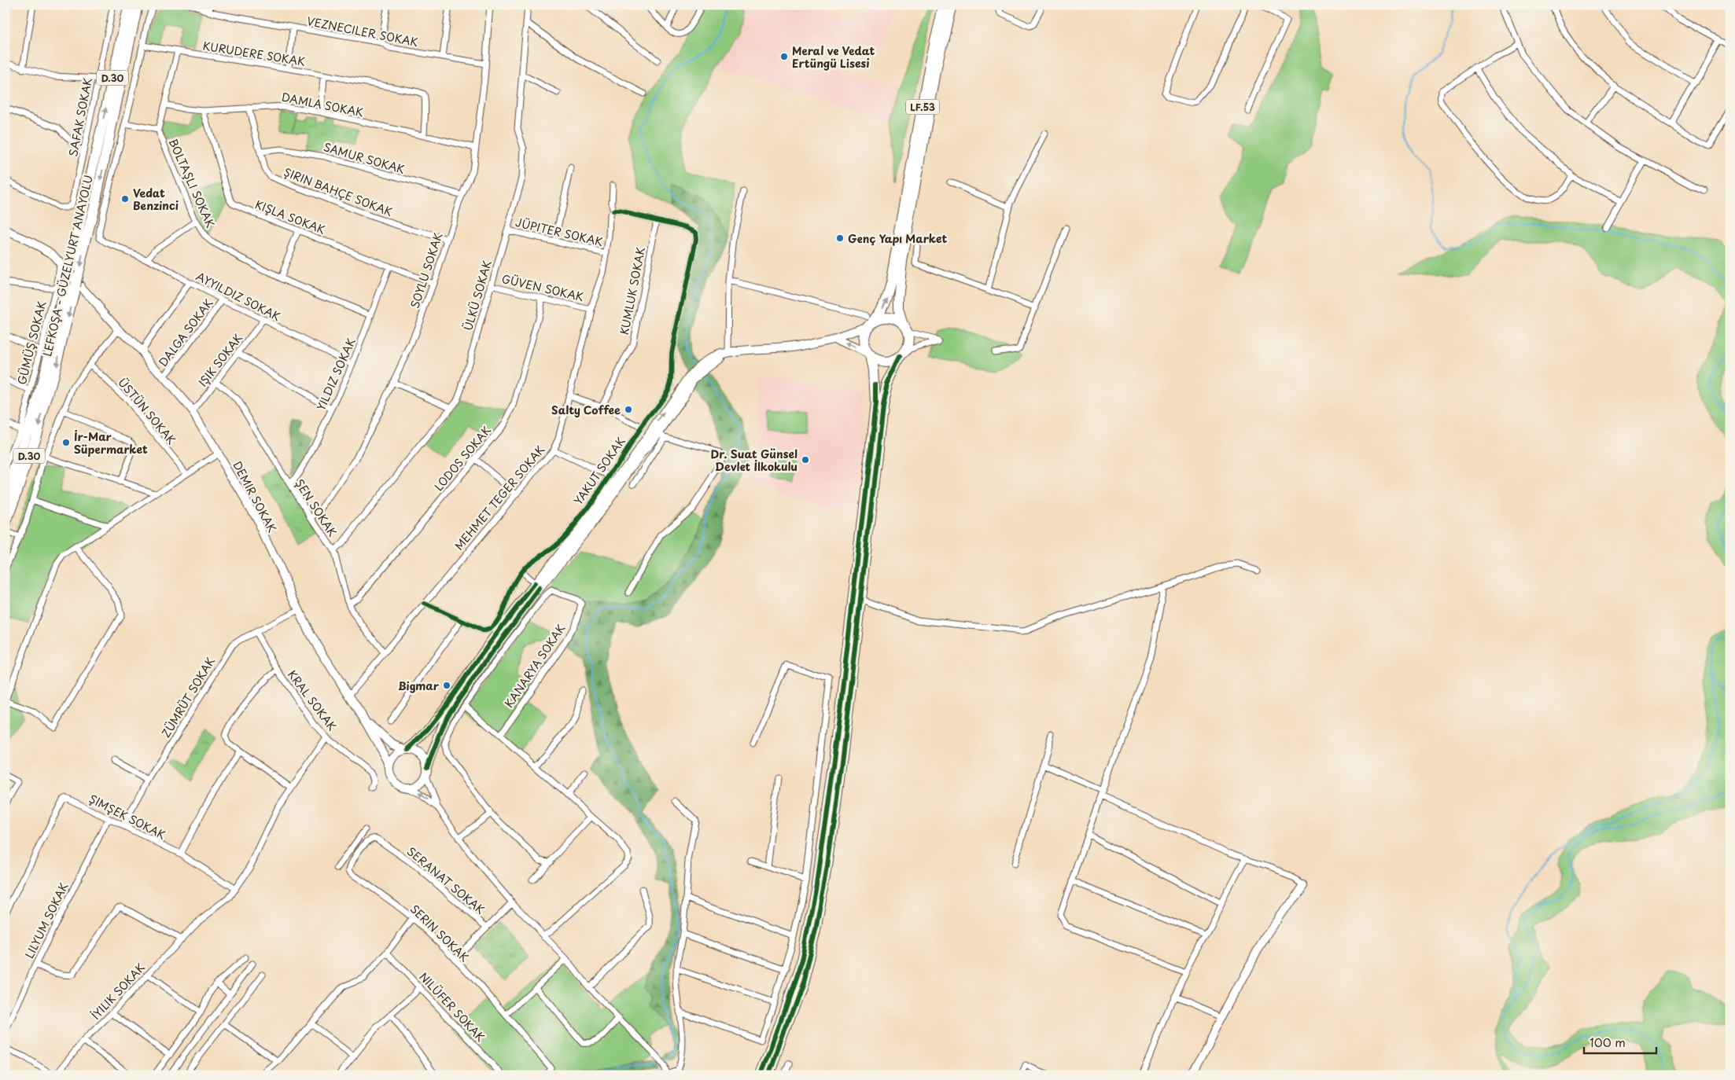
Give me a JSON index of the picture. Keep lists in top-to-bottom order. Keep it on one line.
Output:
{"streets":{"highway":["D.30","LF.53","LEFKOŞA - GÜZELYURT ANAYOLU"],"street":["VEZNECILER SOKAK","KURUDERE SOKAK","DAMLA SOKAK","SAFAK SOKAK","SAMUR SOKAK","ŞIRIN BAHÇE SOKAK","JÜPITER SOKAK","SOYLU SOKAK","GÜVEN SOKAK","KUMLUK SOKAK","ÜLKÜ SOKAK","DALGA SOKAK","GÜMÜŞ SOKAK","ÜSTÜN SOKAK","LODOS SOKAK","YAKUT SOKAK","DEMIR SOKAK","MEHMET TEGER SOKAK","ŞEN SOKAK","KANARYA SOKAK","ZÜMRÜT SOKAK","KRAL SOKAK","ŞIMŞEK SOKAK","SERANAT SOKAK","LILYUM SOKAK","SERIN SOKAK","İYILIK SOKAK","NILÜFER SOKAK"]},"crossings":[["VEZNECILER SOKAK","SOYLU SOKAK"],["KURUDERE SOKAK","DAMLA SOKAK"],["DAMLA SOKAK","ŞIRIN BAHÇE SOKAK"],["DAMLA SOKAK","SOYLU SOKAK"],["SAMUR SOKAK","ŞIRIN BAHÇE SOKAK"],["SAMUR SOKAK","SOYLU SOKAK"],["ŞIRIN BAHÇE SOKAK","SOYLU SOKAK"],["JÜPITER SOKAK","ÜLKÜ SOKAK"],["JÜPITER SOKAK","MEHMET TEGER SOKAK"],["LEFKOŞA - GÜZELYURT ANAYOLU","GÜMÜŞ SOKAK"],["LEFKOŞA - GÜZELYURT ANAYOLU","DEMIR SOKAK"],["SOYLU SOKAK","ŞEN SOKAK"],["GÜVEN SOKAK","ÜLKÜ SOKAK"],["GÜVEN SOKAK","LODOS SOKAK"],["GÜVEN SOKAK","MEHMET TEGER SOKAK"],["KUMLUK SOKAK","YAKUT SOKAK"],["ÜLKÜ SOKAK","ŞEN SOKAK"],["DALGA SOKAK","DEMIR SOKAK"],["GÜMÜŞ SOKAK","DEMIR SOKAK"],["LODOS SOKAK","ŞEN SOKAK"],["YAKUT SOKAK","MEHMET TEGER SOKAK"],["DEMIR SOKAK","MEHMET TEGER SOKAK"],["DEMIR SOKAK","ZÜMRÜT SOKAK"],["MEHMET TEGER SOKAK","ŞEN SOKAK"],["ZÜMRÜT SOKAK","KRAL SOKAK"],["ZÜMRÜT SOKAK","ŞIMŞEK SOKAK"],["KRAL SOKAK","İYILIK SOKAK"],["ŞIMŞEK SOKAK","LILYUM SOKAK"],["ŞIMŞEK SOKAK","İYILIK SOKAK"],["SERANAT SOKAK","SERIN SOKAK"]],"places":["Meral ve Vedat Ertüngü Lisesi","Vedat Benzinci","Genç Yapı Market","Salty Coffee","İr-Mar Süpermarket","Dr. Suat Günsel Devlet İlkokulu","Bigmar"],"scale_bar":"100 m"}
